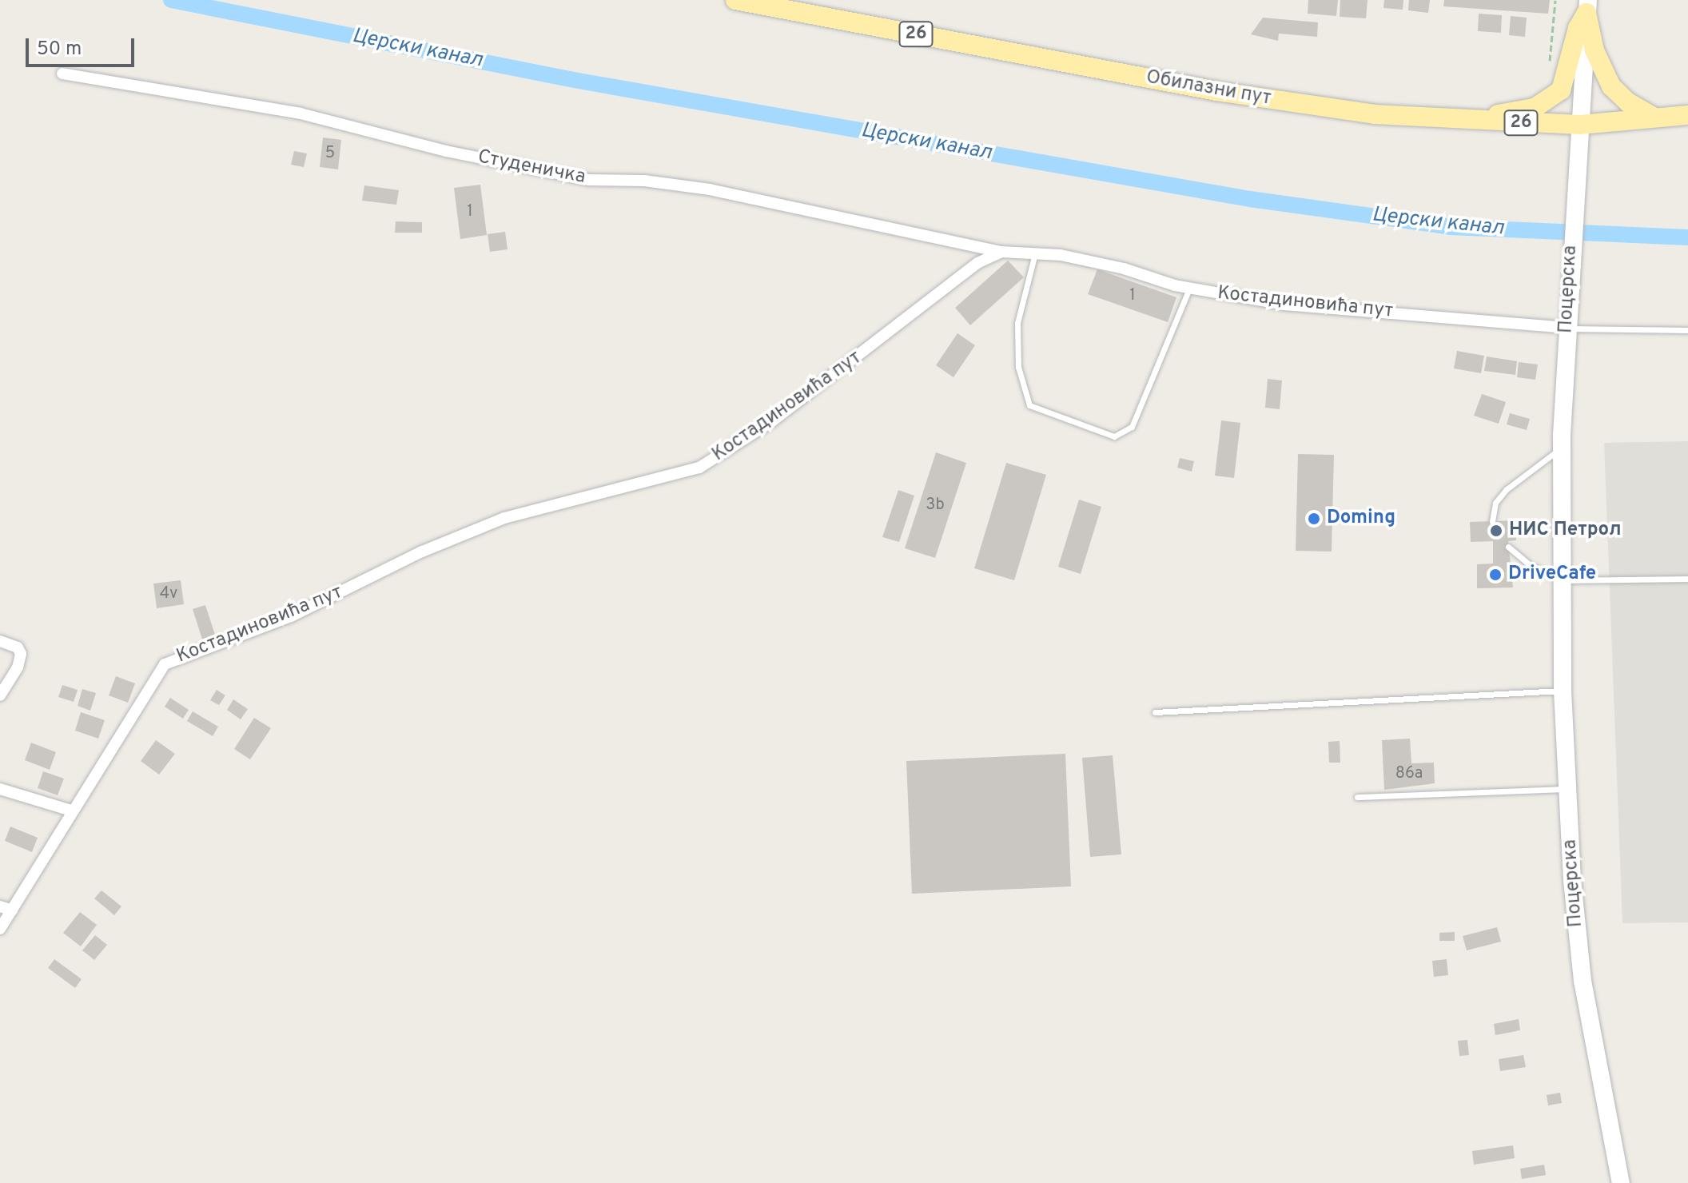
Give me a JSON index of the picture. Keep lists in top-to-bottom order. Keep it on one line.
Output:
{"streets":{"main road":["26","Обилазни пут","Поцерска"],"street":["Студеничка","Костадиновића пут"]},"crossings":[["Обилазни пут","Поцерска"],["Студеничка","Костадиновића пут"],["Поцерска","Костадиновића пут"]],"water":["Церски канал"],"places":["Doming","НИС Петрол","DriveCafe"],"house_numbers":["5","1","1","3b","4v","86a"],"scale_bar":"50 m"}
